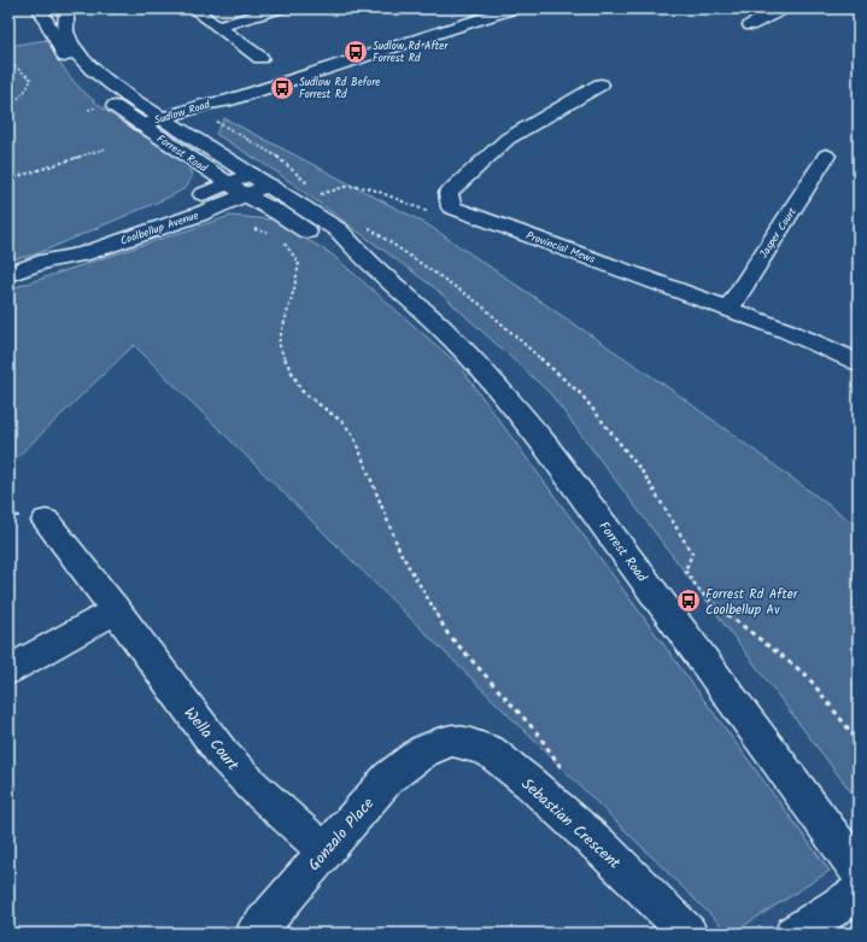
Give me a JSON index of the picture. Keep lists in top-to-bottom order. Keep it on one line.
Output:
{"streets":{"street":["Sudlow Road","Forrest Road","Coolbellup Avenue","Jasper Court","Provincial Mews","Wella Court","Sebastian Crescent","Gonzalo Place"]},"crossings":[["Sudlow Road","Forrest Road"],["Forrest Road","Coolbellup Avenue"],["Jasper Court","Provincial Mews"],["Wella Court","Gonzalo Place"],["Sebastian Crescent","Gonzalo Place"]],"places":{"bus stop":["Sudlow Rd After Forrest Rd","Sudlow Rd Before Forrest Rd","Forrest Rd After Coolbellup Av"]}}
